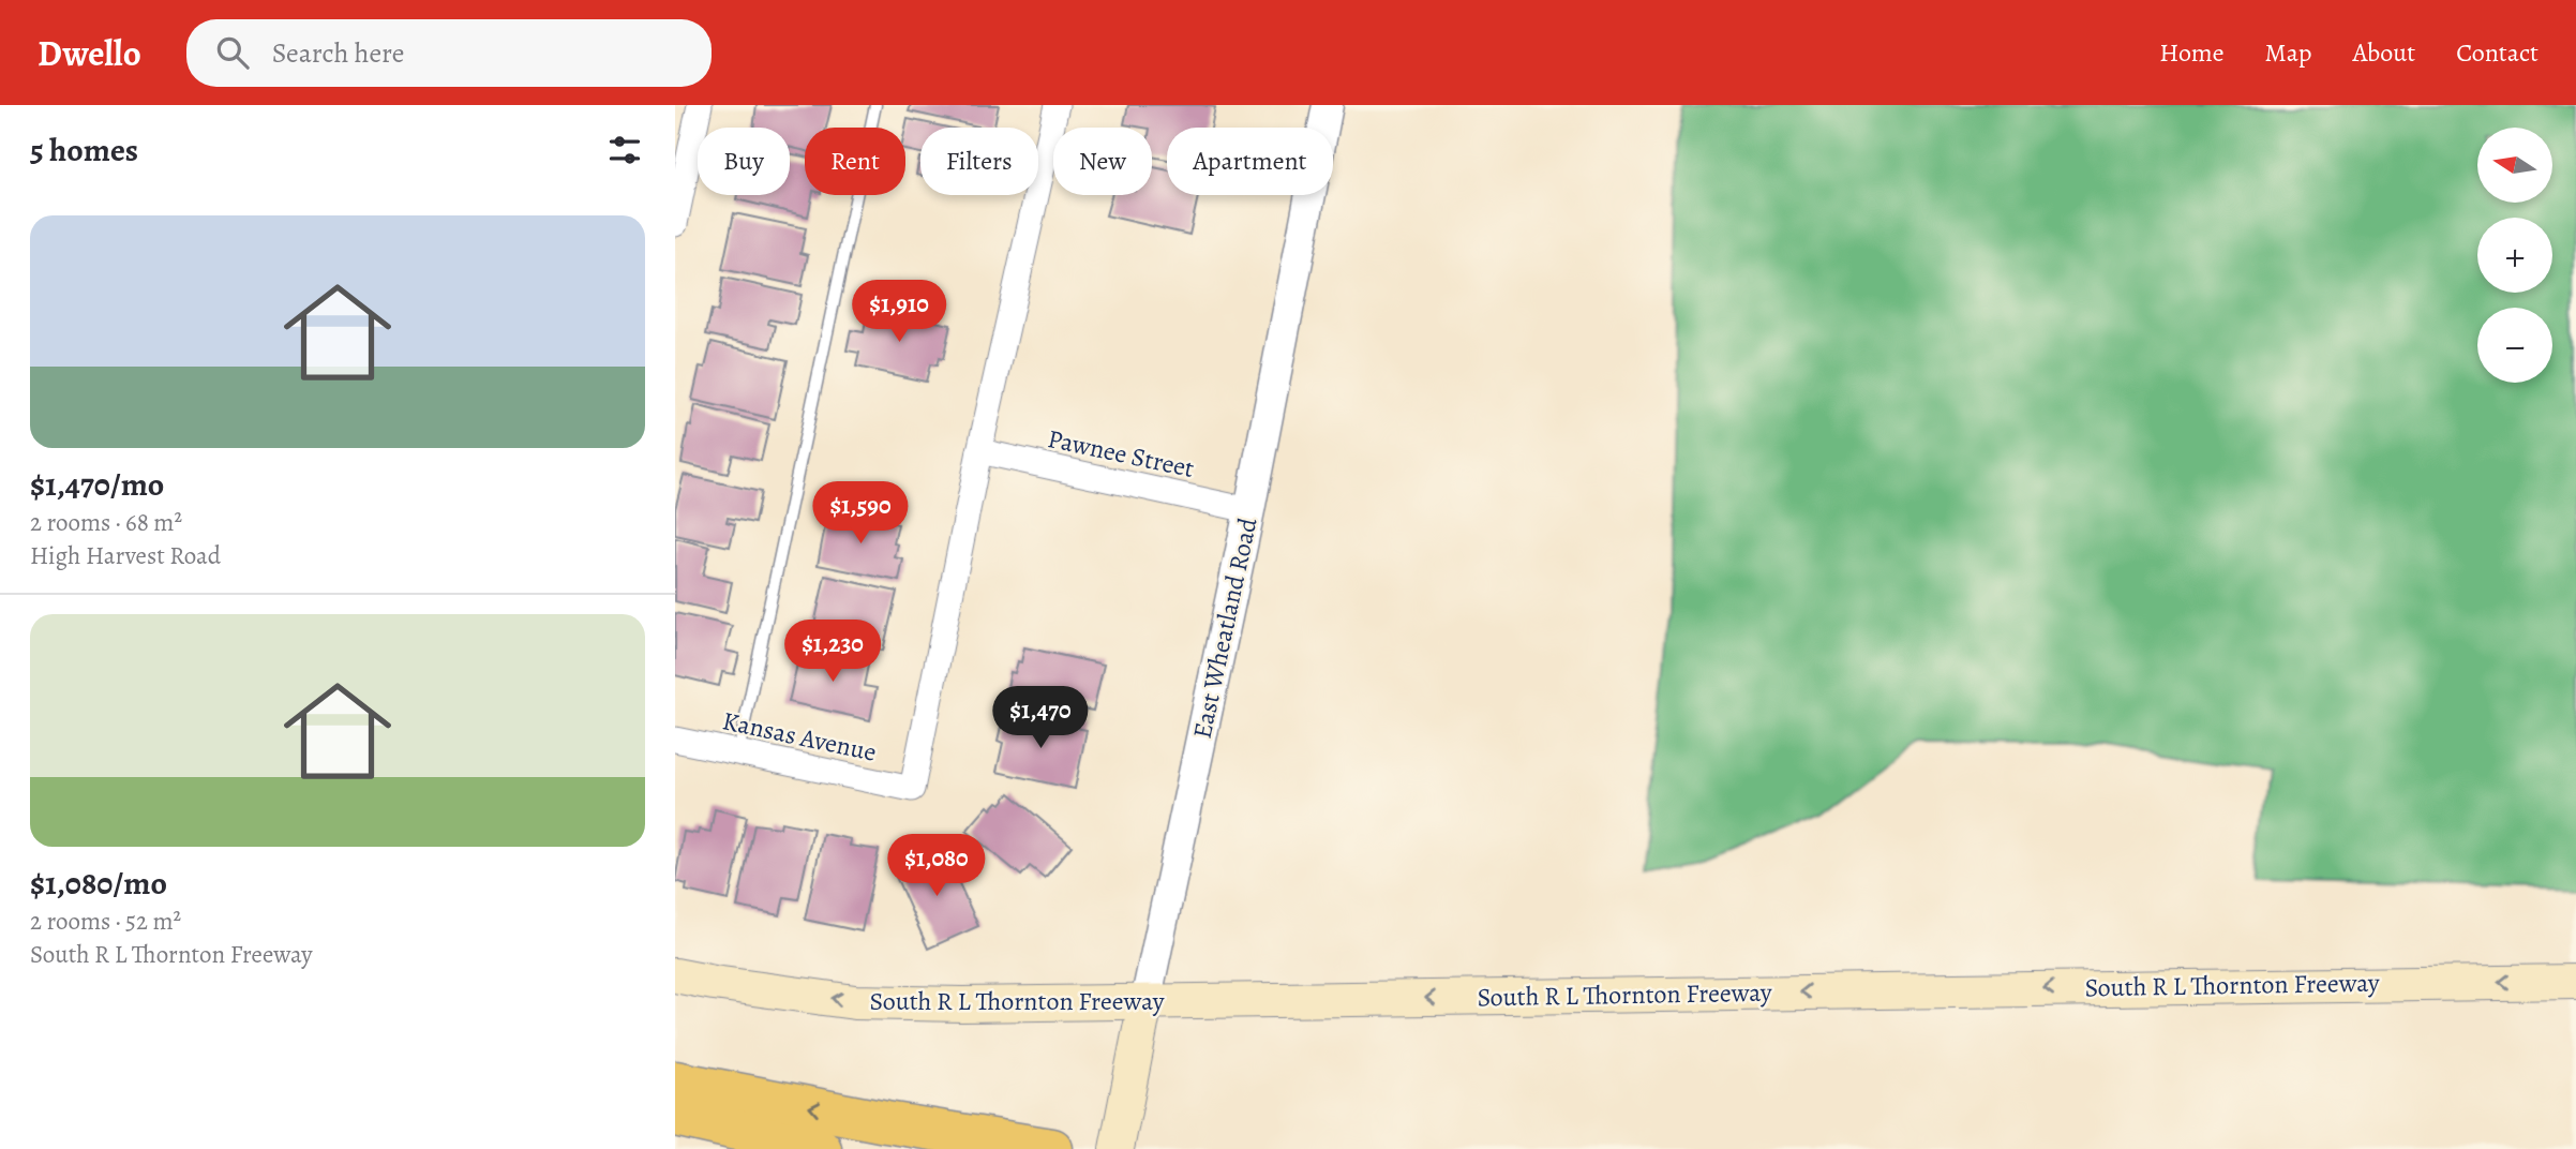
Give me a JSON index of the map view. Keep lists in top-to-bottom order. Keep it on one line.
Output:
{"streets":{"main road":["East Wheatland Road","South R L Thornton Freeway"],"street":["Pawnee Street","Kansas Avenue"]},"crossings":[["Pawnee Street","East Wheatland Road"],["Pawnee Street","Kansas Avenue"],["East Wheatland Road","South R L Thornton Freeway"]],"one_way":["South R L Thornton Freeway"],"north":"left","page":{"header":"Dwello","search":"Search here","nav":["Home","Map","About","Contact"],"heading":"5 homes","map_buttons":["+","−"],"chip":["Buy","Rent","Filters","New","Apartment"],"list":[{"name":"$1,470/mo","note":"2 rooms · 68 m² · High Harvest Road"},{"name":"$1,080/mo","note":"2 rooms · 52 m² · South R L Thornton Freeway"}],"price":["$1,910","$1,590","$1,230","$1,470","$1,080"]}}
